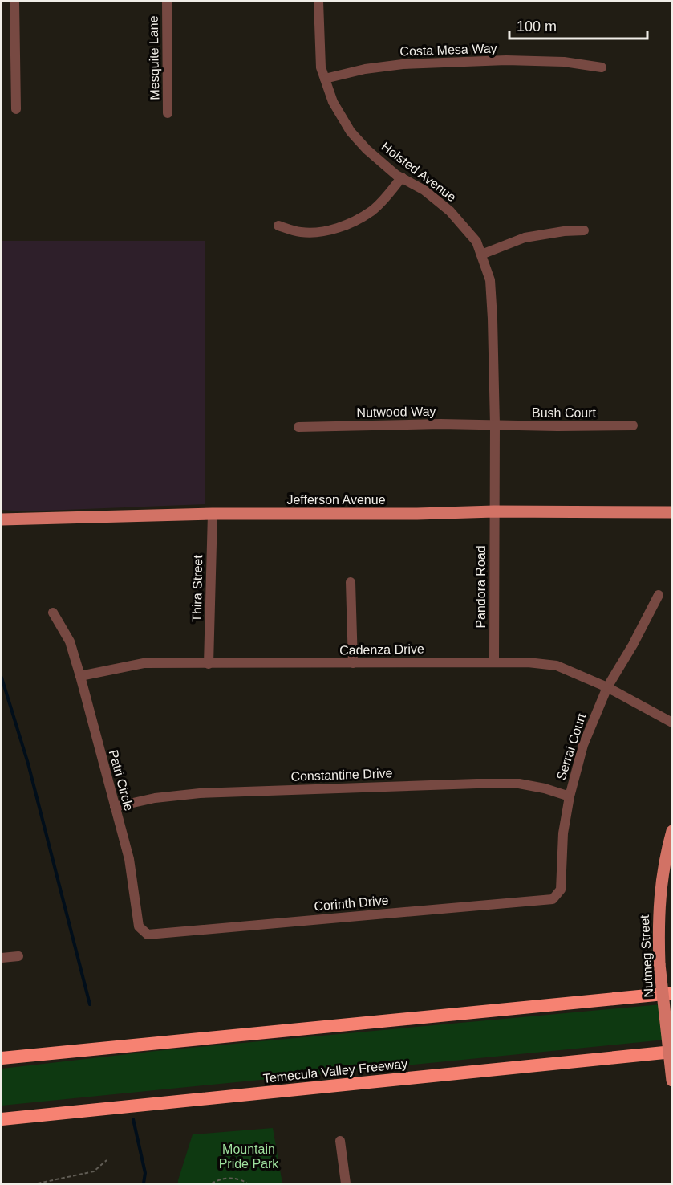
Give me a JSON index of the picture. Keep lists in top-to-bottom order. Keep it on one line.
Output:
{"streets":{"highway":["Temecula Valley Freeway"],"main road":["Jefferson Avenue","Nutmeg Street"],"street":["Costa Mesa Way","Mesquite Lane","Holsted Avenue","Nutwood Way","Bush Court","Pandora Road","Thira Street","Cadenza Drive","Serrai Court","Constantine Drive","Patri Circle","Corinth Drive"]},"crossings":[["Costa Mesa Way","Holsted Avenue"],["Holsted Avenue","Nutwood Way"],["Holsted Avenue","Bush Court"],["Holsted Avenue","Jefferson Avenue"],["Holsted Avenue","Pandora Road"],["Nutwood Way","Bush Court"],["Jefferson Avenue","Pandora Road"],["Jefferson Avenue","Thira Street"],["Pandora Road","Cadenza Drive"],["Thira Street","Cadenza Drive"],["Cadenza Drive","Serrai Court"],["Cadenza Drive","Patri Circle"],["Serrai Court","Constantine Drive"],["Serrai Court","Corinth Drive"],["Constantine Drive","Patri Circle"],["Patri Circle","Corinth Drive"]],"parks":["Mountain Pride Park"],"scale_bar":"100 m"}
